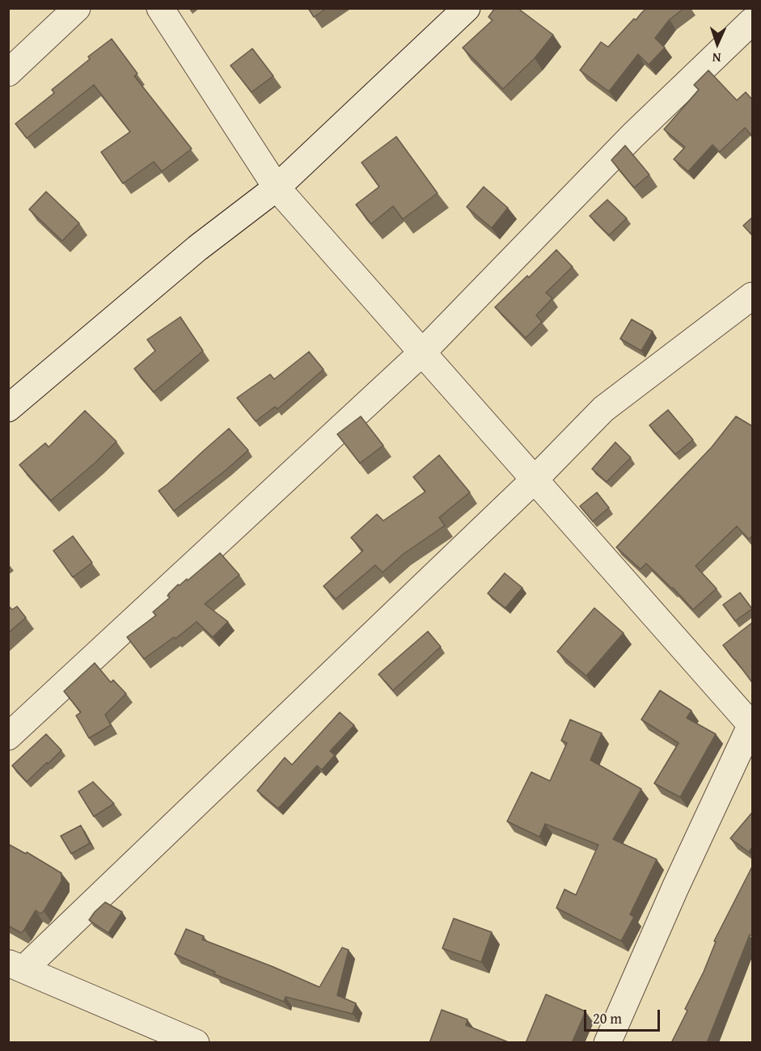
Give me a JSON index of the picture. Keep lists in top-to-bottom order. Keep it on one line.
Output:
{"scale_bar":"20 m","north":"bottom"}
